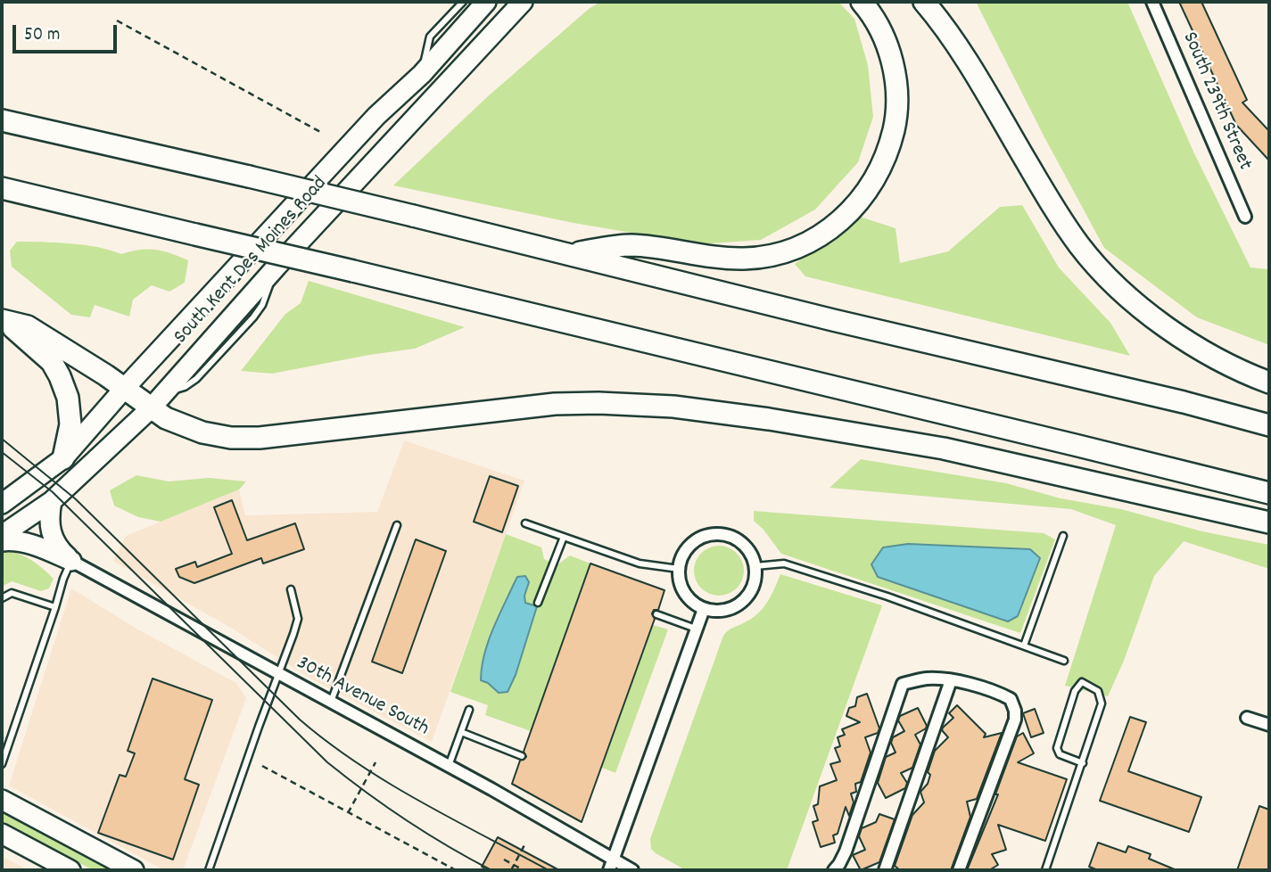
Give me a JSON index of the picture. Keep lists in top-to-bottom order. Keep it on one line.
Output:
{"streets":{"main road":["South Kent Des Moines Road"],"street":["South 239th Street","30th Avenue South"]},"scale_bar":"50 m"}
